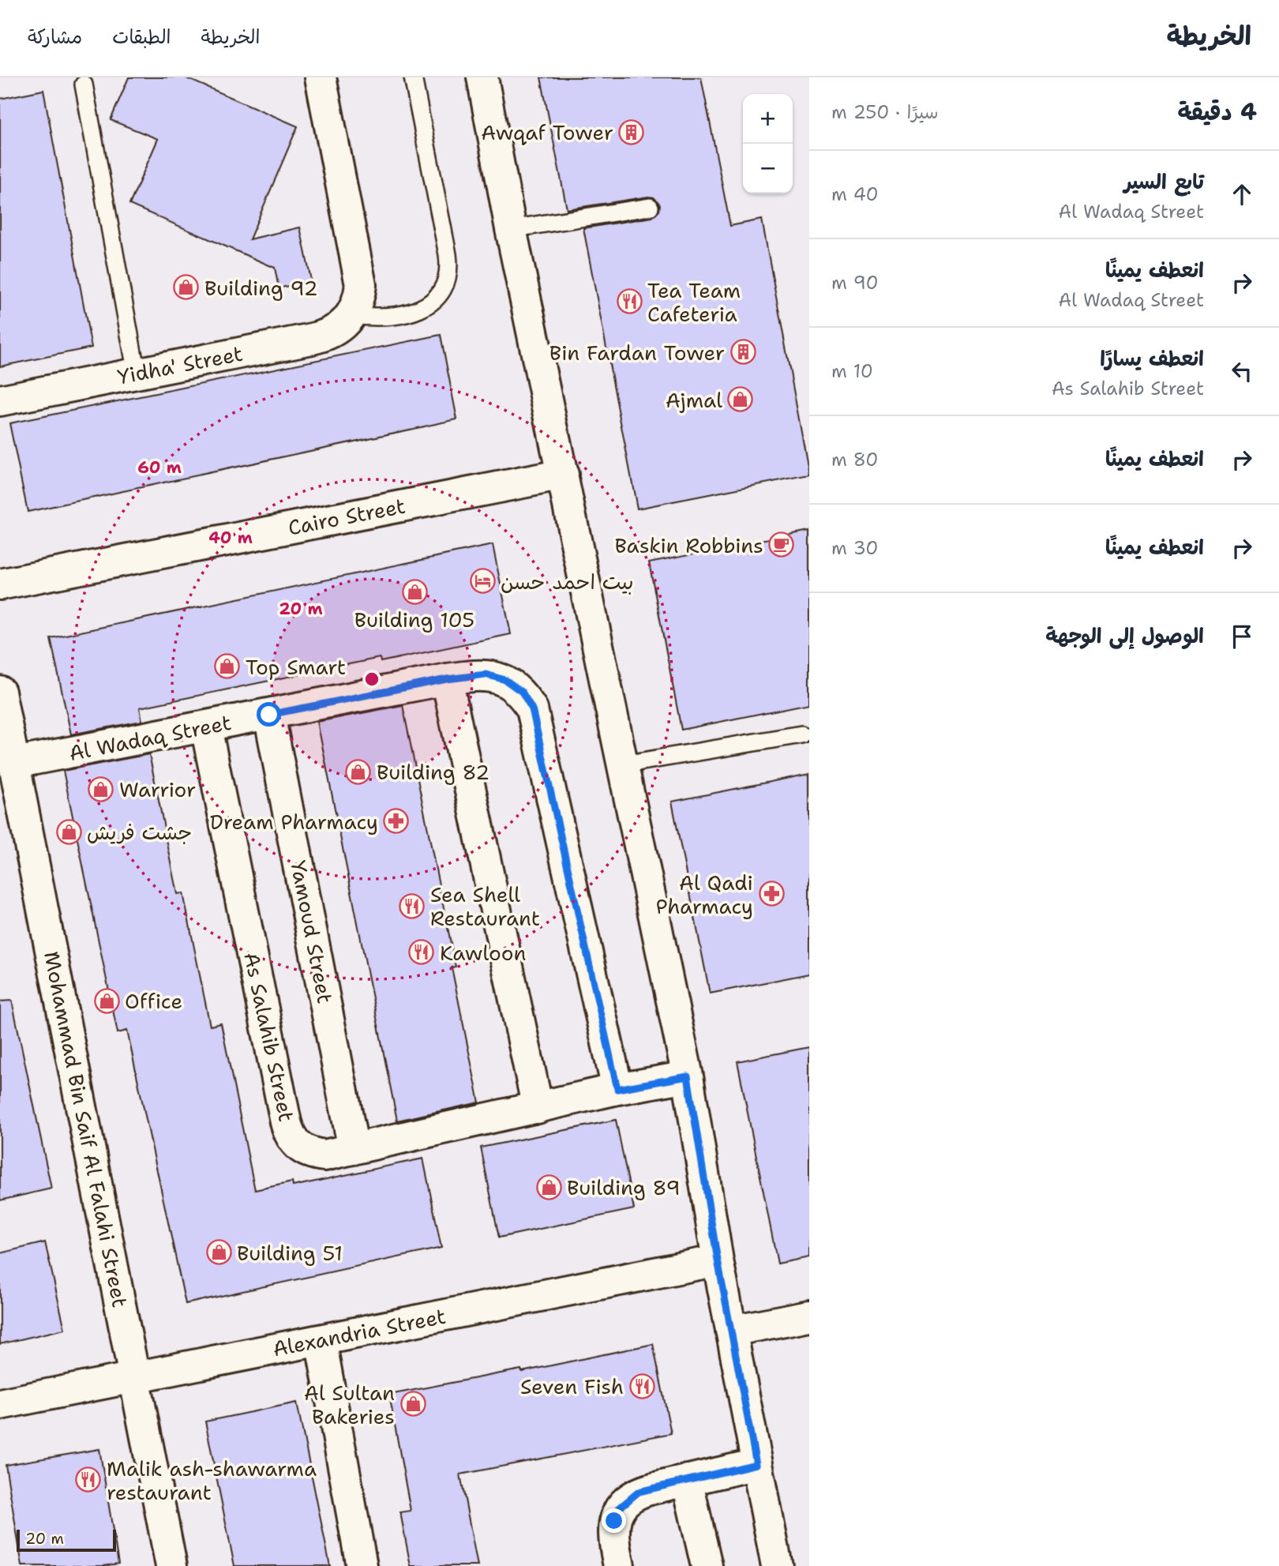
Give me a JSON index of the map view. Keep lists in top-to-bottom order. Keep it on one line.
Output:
{"streets":{"street":["Yidha' Street","Cairo Street","Al Wadaq Street","Yamoud Street","As Salahib Street","Mohammad Bin Saif Al Falahi Street","Alexandria Street"]},"crossings":[["Al Wadaq Street","Yamoud Street"],["Al Wadaq Street","As Salahib Street"],["Al Wadaq Street","Mohammad Bin Saif Al Falahi Street"],["Yamoud Street","As Salahib Street"],["Mohammad Bin Saif Al Falahi Street","Alexandria Street"]],"places":{"building":["Awqaf Tower","Bin Fardan Tower"],"shop":["Building 92","Ajmal","Building 105","Top Smart","Building 82","Warrior","جشت فريش","Office","Building 89","Building 51","Al Sultan Bakeries"],"restaurant":["Tea Team Cafeteria","Sea Shell Restaurant","Kawloon","Seven Fish","Malik ash-shawarma restaurant"],"cafe":["Baskin Robbins"],"hotel":["بيت احمد حسن"],"pharmacy":["Dream Pharmacy","Al Qadi Pharmacy"]},"scale_bar":"20 m","page":{"header":"الخريطة","nav":["الخريطة","الطبقات","مشاركة"],"heading":["4 دقيقة","سيرًا · 250 m"],"map_buttons":["+","−"],"list":[["تابع السير","Al Wadaq Street","40 m"],["انعطف يمينًا","Al Wadaq Street","90 m"],["انعطف يسارًا","As Salahib Street","10 m"],["انعطف يمينًا","80 m"],["انعطف يمينًا","30 m"],"الوصول إلى الوجهة"],"scale":"20 m"},"rings":["60 m","40 m","20 m"]}
